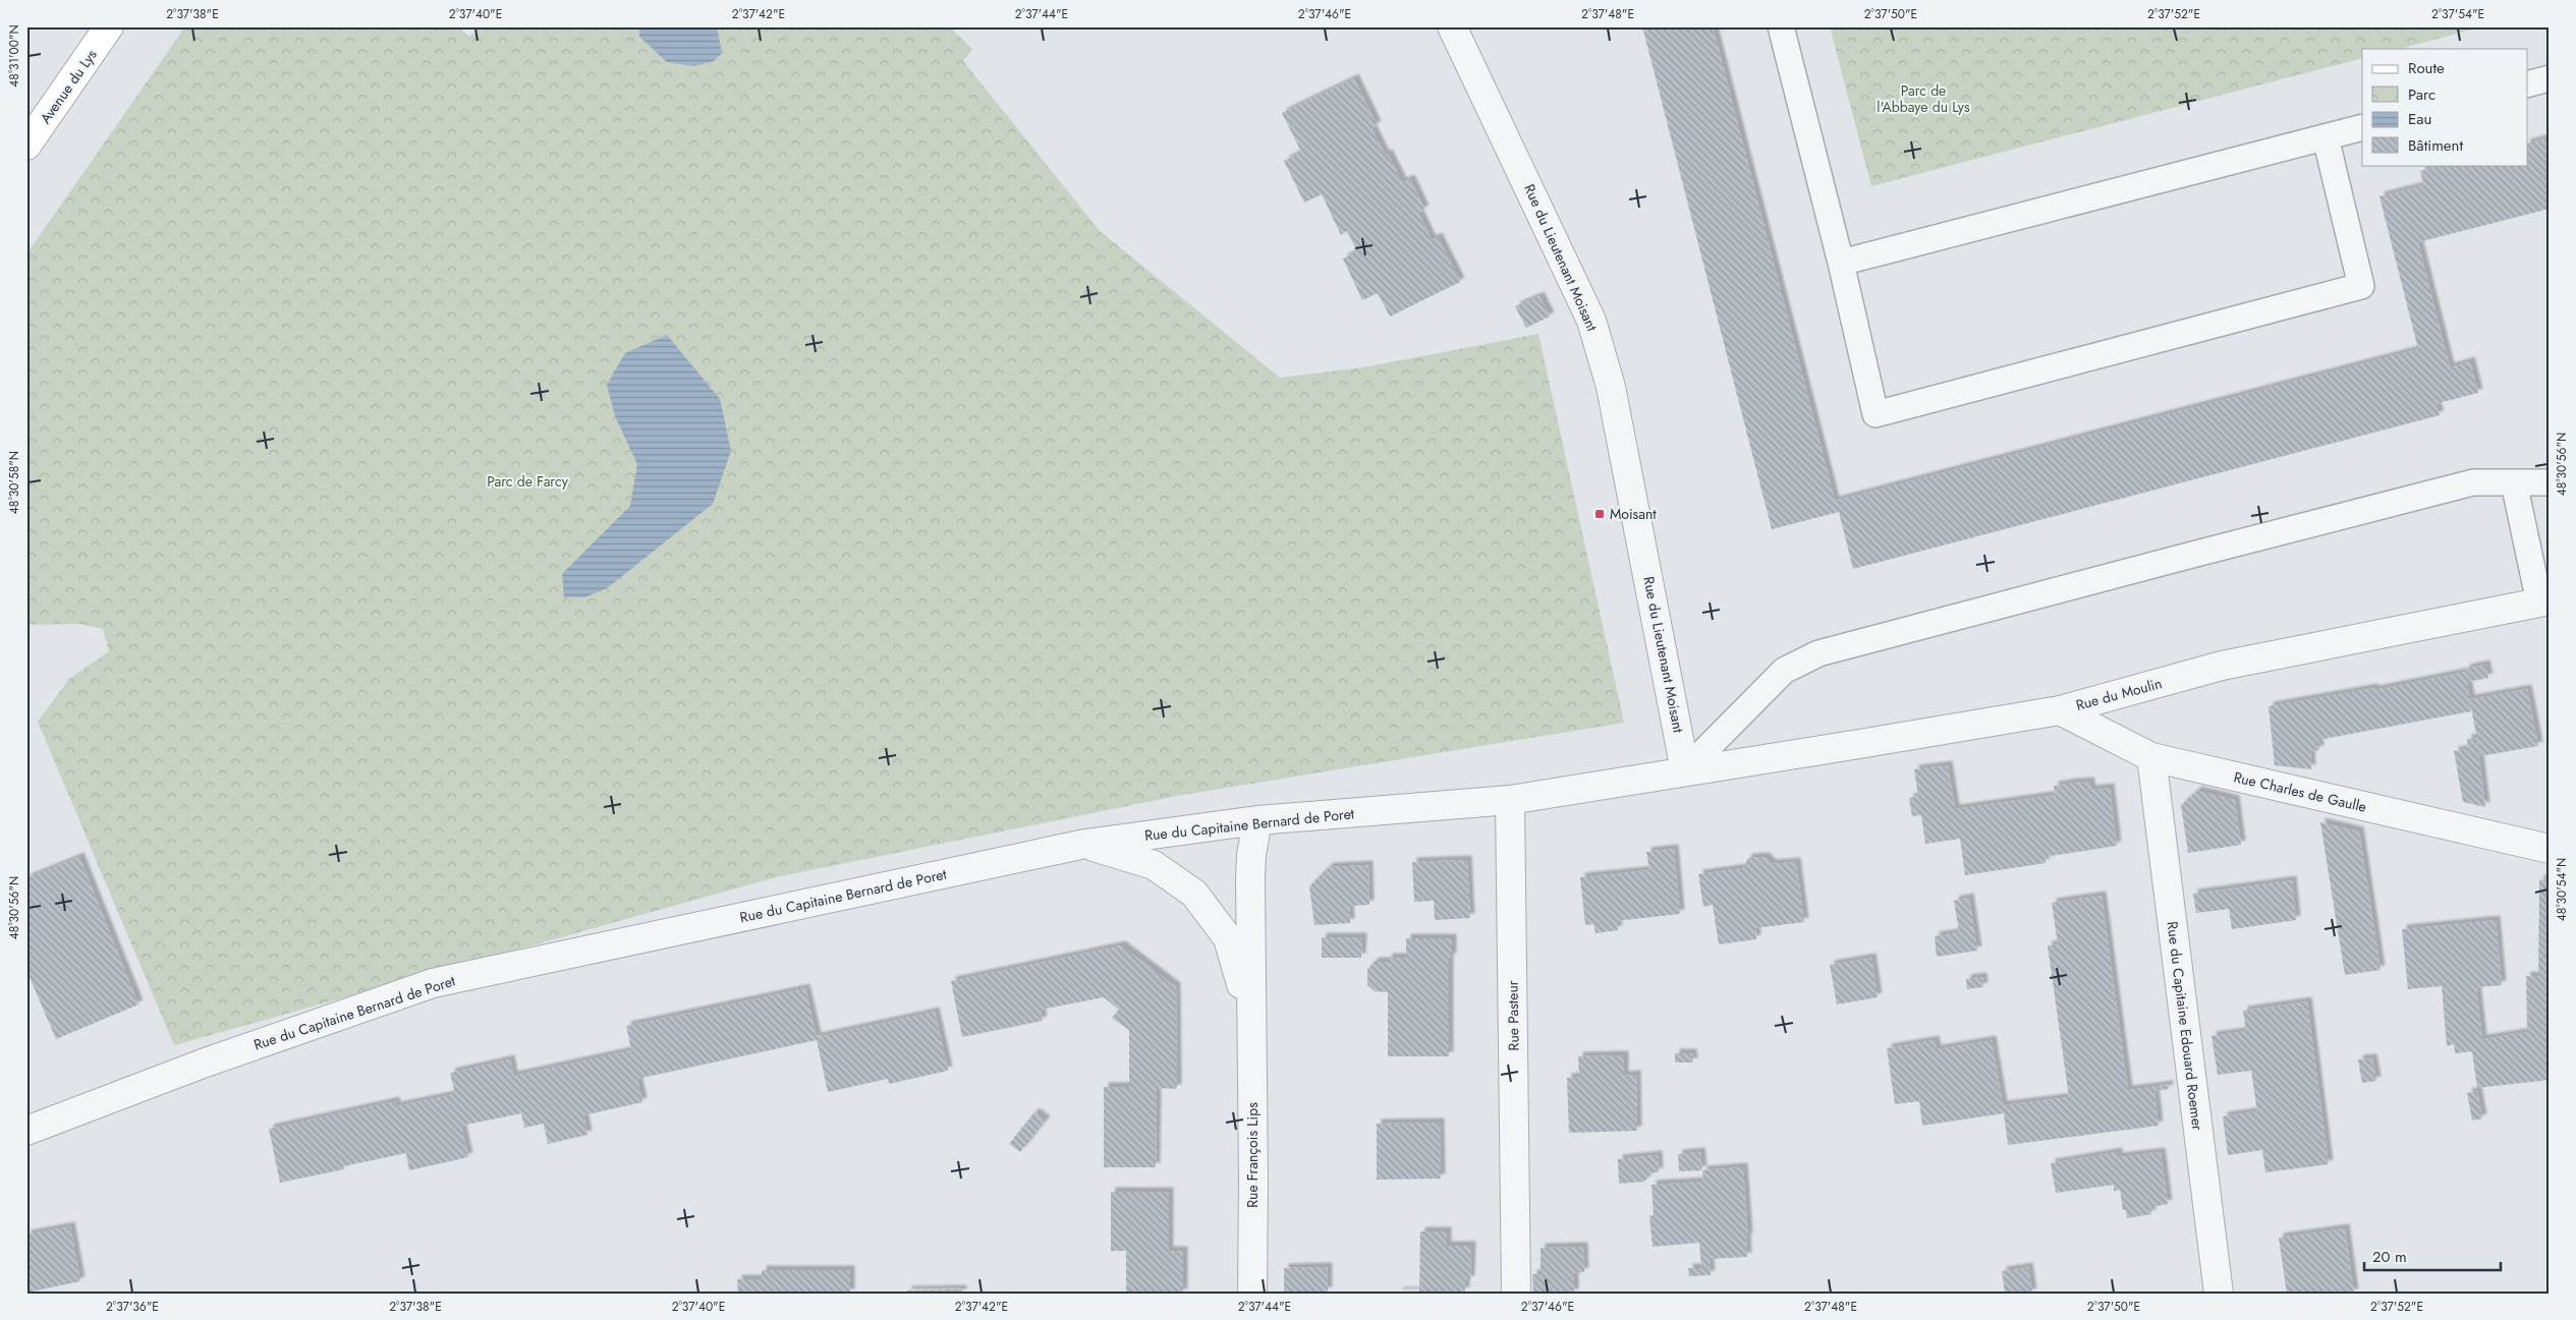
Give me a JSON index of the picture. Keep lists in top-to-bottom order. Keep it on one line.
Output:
{"streets":{"main road":["Avenue du Lys"],"street":["Rue du Lieutenant Moisant","Rue du Moulin","Rue Charles de Gaulle","Rue du Capitaine Bernard de Poret","Rue Pasteur","Rue du Capitaine Edouard Roemer","Rue François Lips"]},"crossings":[["Rue du Lieutenant Moisant","Rue du Moulin"],["Rue du Lieutenant Moisant","Rue du Capitaine Bernard de Poret"],["Rue du Moulin","Rue Charles de Gaulle"],["Rue du Moulin","Rue du Capitaine Bernard de Poret"],["Rue Charles de Gaulle","Rue du Capitaine Edouard Roemer"],["Rue du Capitaine Bernard de Poret","Rue Pasteur"],["Rue du Capitaine Bernard de Poret","Rue François Lips"]],"parks":["Parc de l'Abbaye du Lys","Parc de Farcy"],"places":{"transit":["Moisant"]},"legend":["Route","Parc","Eau","Bâtiment"],"scale_bar":"20 m","coordinates":["2°37'38\"E","2°37'40\"E","2°37'42\"E","2°37'44\"E","2°37'46\"E","2°37'48\"E","2°37'50\"E","2°37'52\"E","2°37'54\"E","48°31'00\"N","48°30'56\"N","48°30'58\"N","48°30'54\"N","2°37'36\"E"]}
